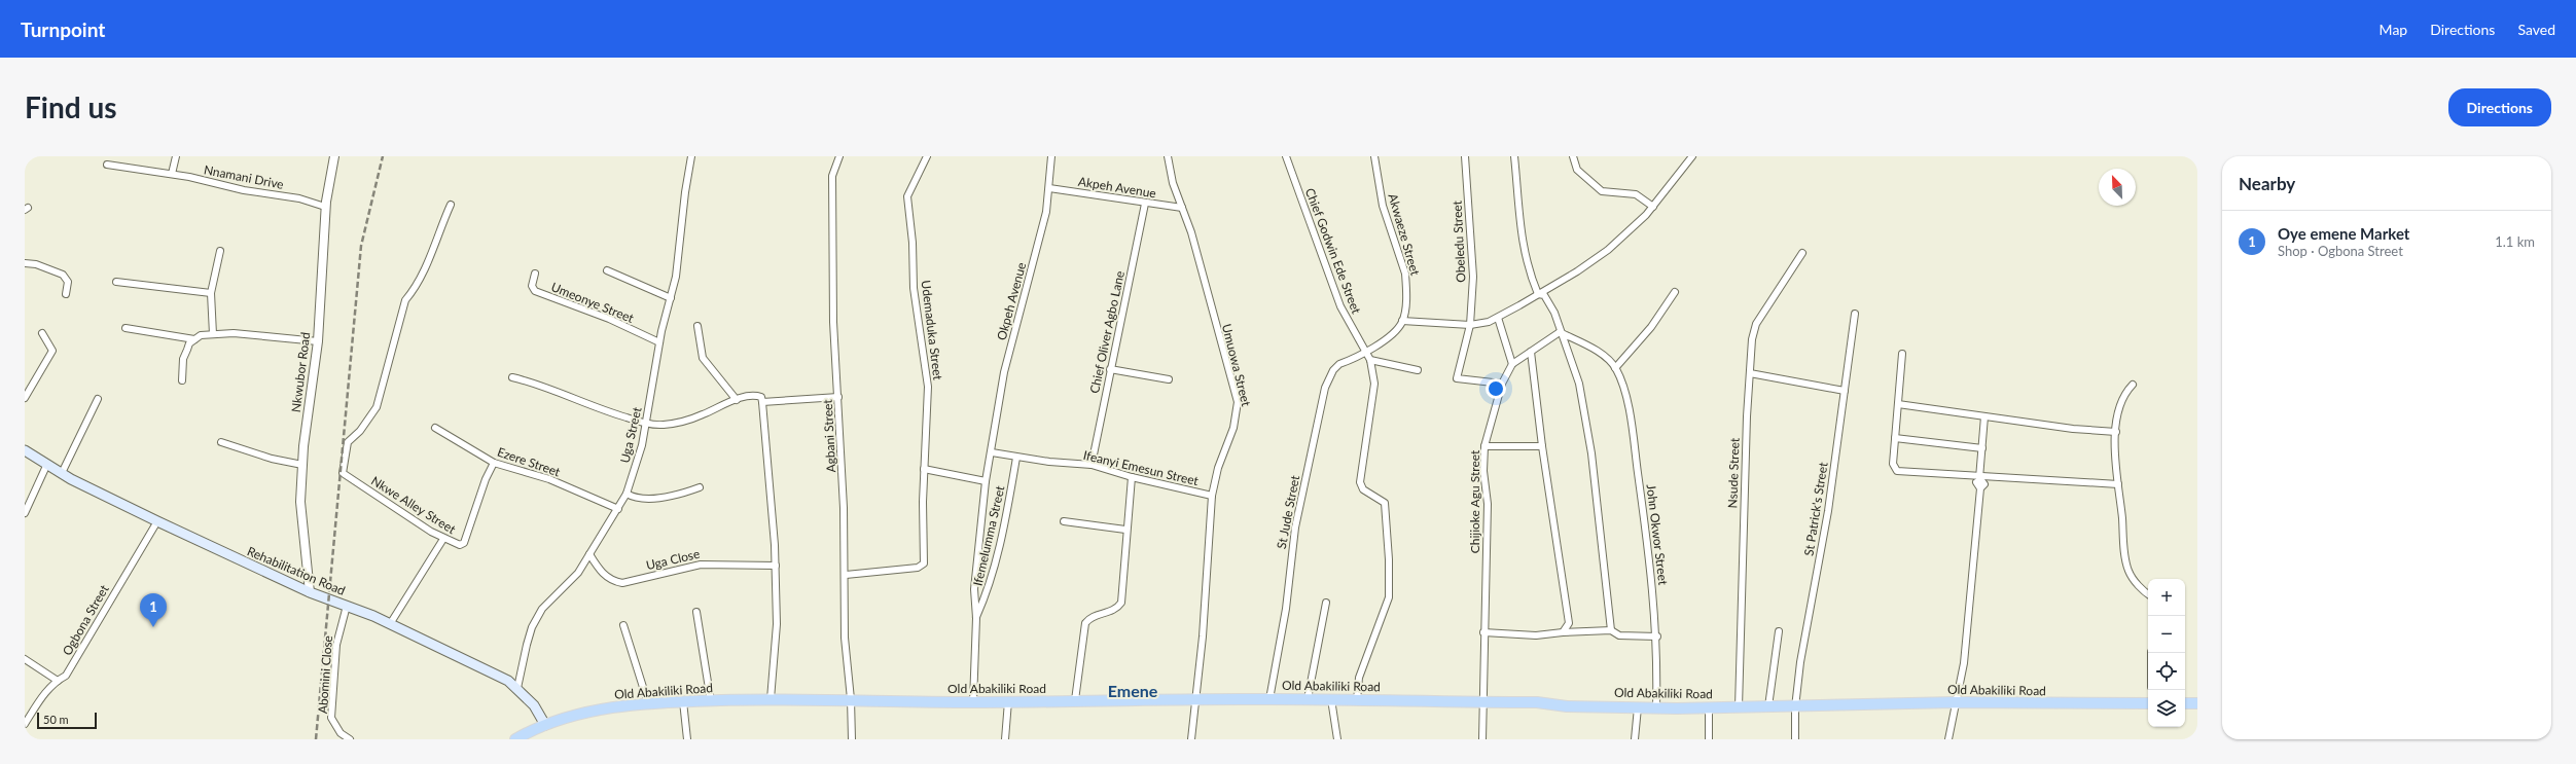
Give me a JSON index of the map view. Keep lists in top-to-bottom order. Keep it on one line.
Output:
{"streets":{"main road":["Rehabilitation Road","Old Abakiliki Road"],"street":["Nnamani Drive","Akpeh Avenue","Akwaeze Street","Obeledu Street","Chief Godwin Ede Street","Okpeh Avenue","Umeonye Street","Udemaduka Street","Chief Oliver Agbo Lane","Umuowa Street","Nkwubor Road","Uga Street","Agbani Street","Ezere Street","Ifeanyi Emesun Street","Nsude Street","Chijioke Agu Street","Nkwe Alley Street","St Patrick's Street","St Jude Street","John Okwor Street","Ifemelumma Street","Uga Close","Ogbona Street","Abomini Close"]},"crossings":[["Nnamani Drive","Nkwubor Road"],["Akpeh Avenue","Okpeh Avenue"],["Akpeh Avenue","Chief Oliver Agbo Lane"],["Akpeh Avenue","Umuowa Street"],["Obeledu Street","Chijioke Agu Street"],["Chief Godwin Ede Street","St Jude Street"],["Chief Godwin Ede Street","Old Abakiliki Road"],["Okpeh Avenue","Ifeanyi Emesun Street"],["Umeonye Street","Uga Street"],["Udemaduka Street","Agbani Street"],["Chief Oliver Agbo Lane","Ifeanyi Emesun Street"],["Umuowa Street","Ifeanyi Emesun Street"],["Umuowa Street","Old Abakiliki Road"],["Nkwubor Road","Rehabilitation Road"],["Uga Street","Ezere Street"],["Uga Street","Uga Close"],["Uga Street","Rehabilitation Road"],["Agbani Street","Old Abakiliki Road"],["Ezere Street","Nkwe Alley Street"],["Ifeanyi Emesun Street","Ifemelumma Street"],["Nsude Street","Old Abakiliki Road"],["Chijioke Agu Street","John Okwor Street"],["Chijioke Agu Street","Old Abakiliki Road"],["St Patrick's Street","Old Abakiliki Road"],["St Jude Street","Old Abakiliki Road"],["John Okwor Street","Old Abakiliki Road"],["Rehabilitation Road","Ogbona Street"],["Rehabilitation Road","Abomini Close"],["Rehabilitation Road","Old Abakiliki Road"]],"districts":["Emene"],"scale_bar":"50 m","north":"top left","page":{"header":"Turnpoint","nav":["Map","Directions","Saved"],"buttons":"Directions","title":"Find us","heading":"Nearby","list":[{"mark":"1","name":"Oye emene Market","note":"Shop · Ogbona Street","value":"1.1 km"}],"map_buttons":["+","−"],"pins":"1","scale":"50 m"}}
